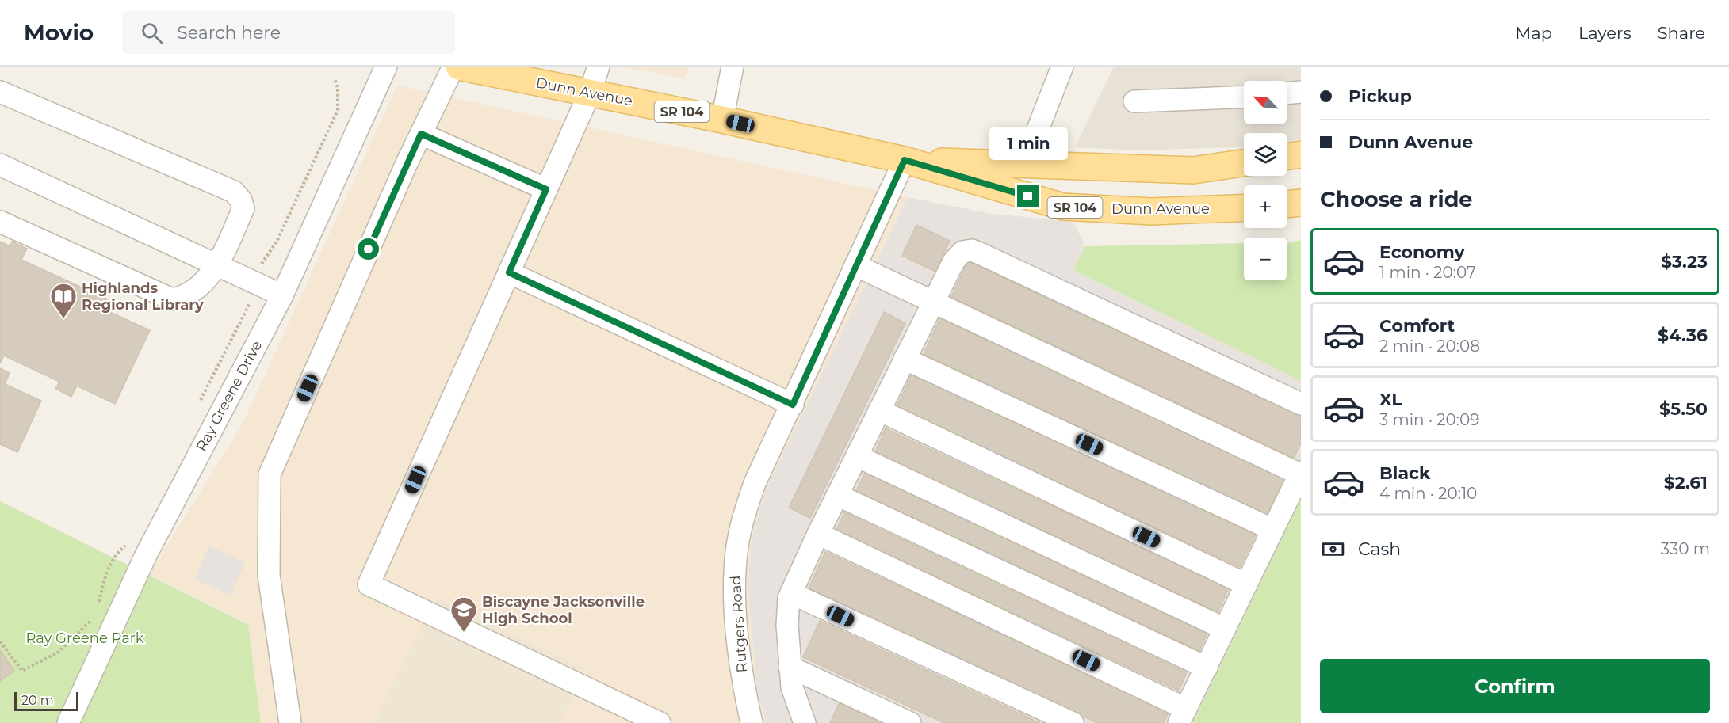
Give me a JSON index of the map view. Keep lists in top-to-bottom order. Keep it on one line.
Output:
{"streets":{"main road":["Dunn Avenue","SR 104"],"street":["Ray Greene Drive","Rutgers Road"]},"crossings":[["Dunn Avenue","Rutgers Road"]],"parks":["Ray Greene Park"],"places":{"library":["Highlands Regional Library"],"school or university":["Biscayne Jacksonville High School"]},"scale_bar":"20 m","north":"top left","page":{"header":"Movio","search":"Search here","nav":["Map","Layers","Share"],"banner":["Pickup","Dunn Avenue"],"map_buttons":["+","−"],"bubble":"1 min","heading":"Choose a ride","list":[{"name":"Economy","note":"1 min · 20:07","value":"$3.23"},{"name":"Comfort","note":"2 min · 20:08","value":"$4.36"},{"name":"XL","note":"3 min · 20:09","value":"$5.50"},{"name":"Black","note":"4 min · 20:10","value":"$2.61"}],"pay":["Cash","330 m"],"buttons":"Confirm","scale":"20 m"}}
